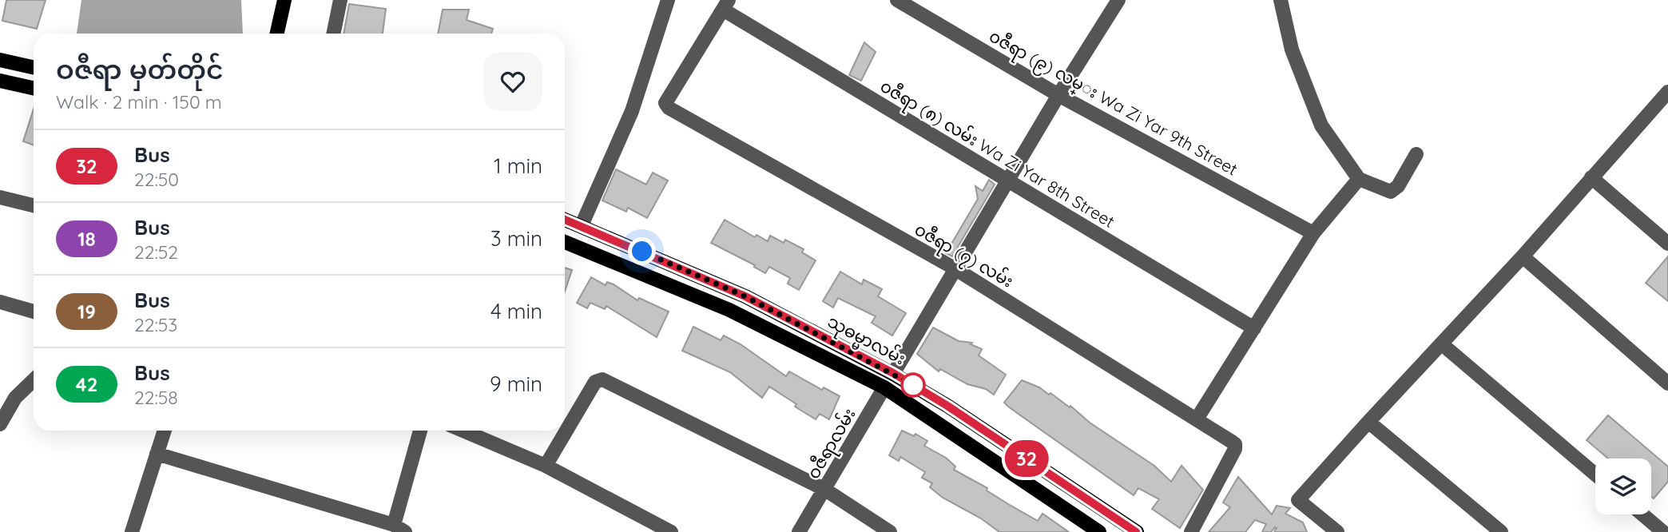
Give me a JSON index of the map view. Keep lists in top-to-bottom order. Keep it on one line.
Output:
{"streets":{"main road":["သုဓမ္မာလမ်း","ဝဇီရာလမ်း"],"street":["၀ဇီရာ (၉) လမ္း Wa Zi Yar 9th Street","၀ဇီရာ (၈) လမ်း Wa Zi Yar 8th Street","၀ဇီရာ (၇) လမ်း"]},"crossings":[["၀ဇီရာ (၈) လမ်း Wa Zi Yar 8th Street","၀ဇီရာ (၇) လမ်း"],["သုဓမ္မာလမ်း","ဝဇီရာလမ်း"]],"lines":["bus line 32"],"page":{"on_map":"32","heading":["ဝဇီရာ မှတ်တိုင်","Walk · 2 min · 150 m"],"list":[{"mark":"32","name":"Bus","note":"22:50","value":"1 min"},{"mark":"18","name":"Bus","note":"22:52","value":"3 min"},{"mark":"19","name":"Bus","note":"22:53","value":"4 min"},{"mark":"42","name":"Bus","note":"22:58","value":"9 min"}]}}
